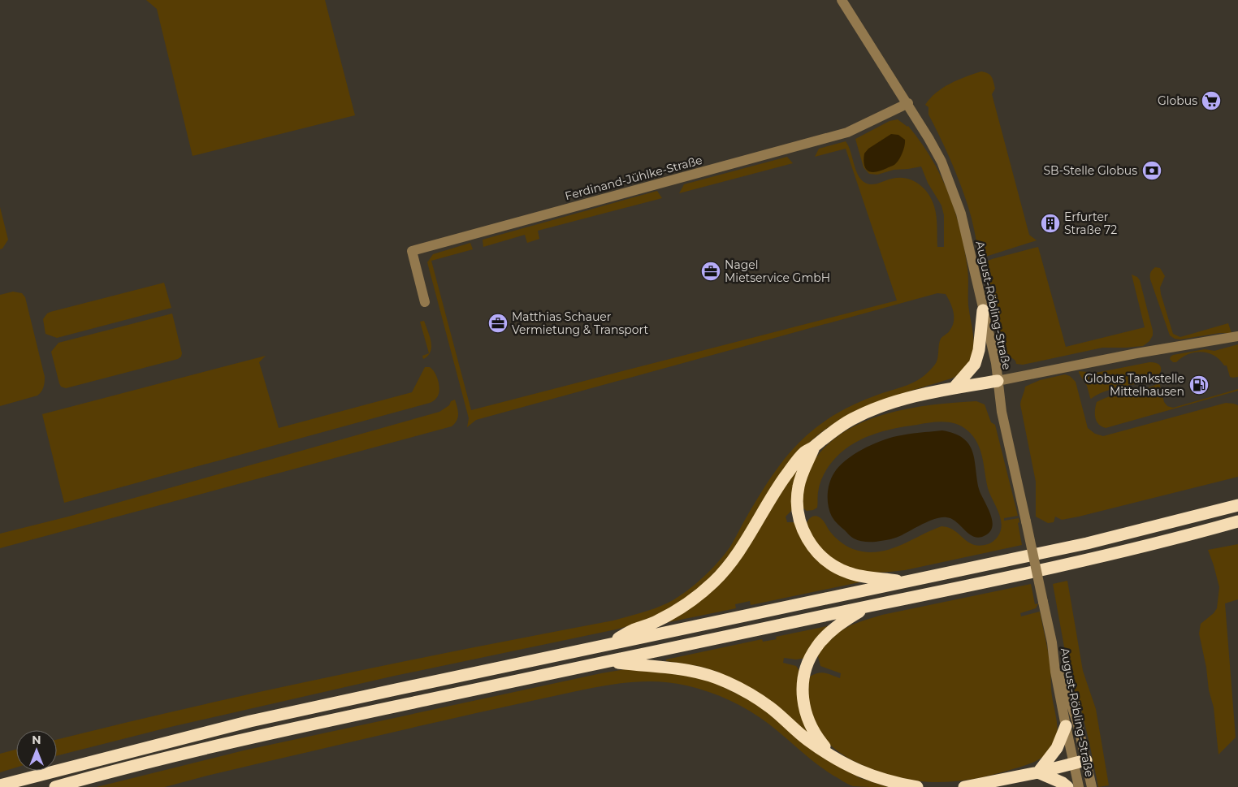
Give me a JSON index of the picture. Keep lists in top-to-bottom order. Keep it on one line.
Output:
{"streets":{"street":["Ferdinand-Jühlke-Straße","August-Röbling-Straße"]},"crossings":[["Ferdinand-Jühlke-Straße","August-Röbling-Straße"]],"places":{"supermarket":["Globus"],"bank":["SB-Stelle Globus"],"building":["Erfurter Straße 72"],"office":["Nagel Mietservice GmbH","Matthias Schauer Vermietung & Transport"],"fuel station":["Globus Tankstelle Mittelhausen"]},"north":"top"}
